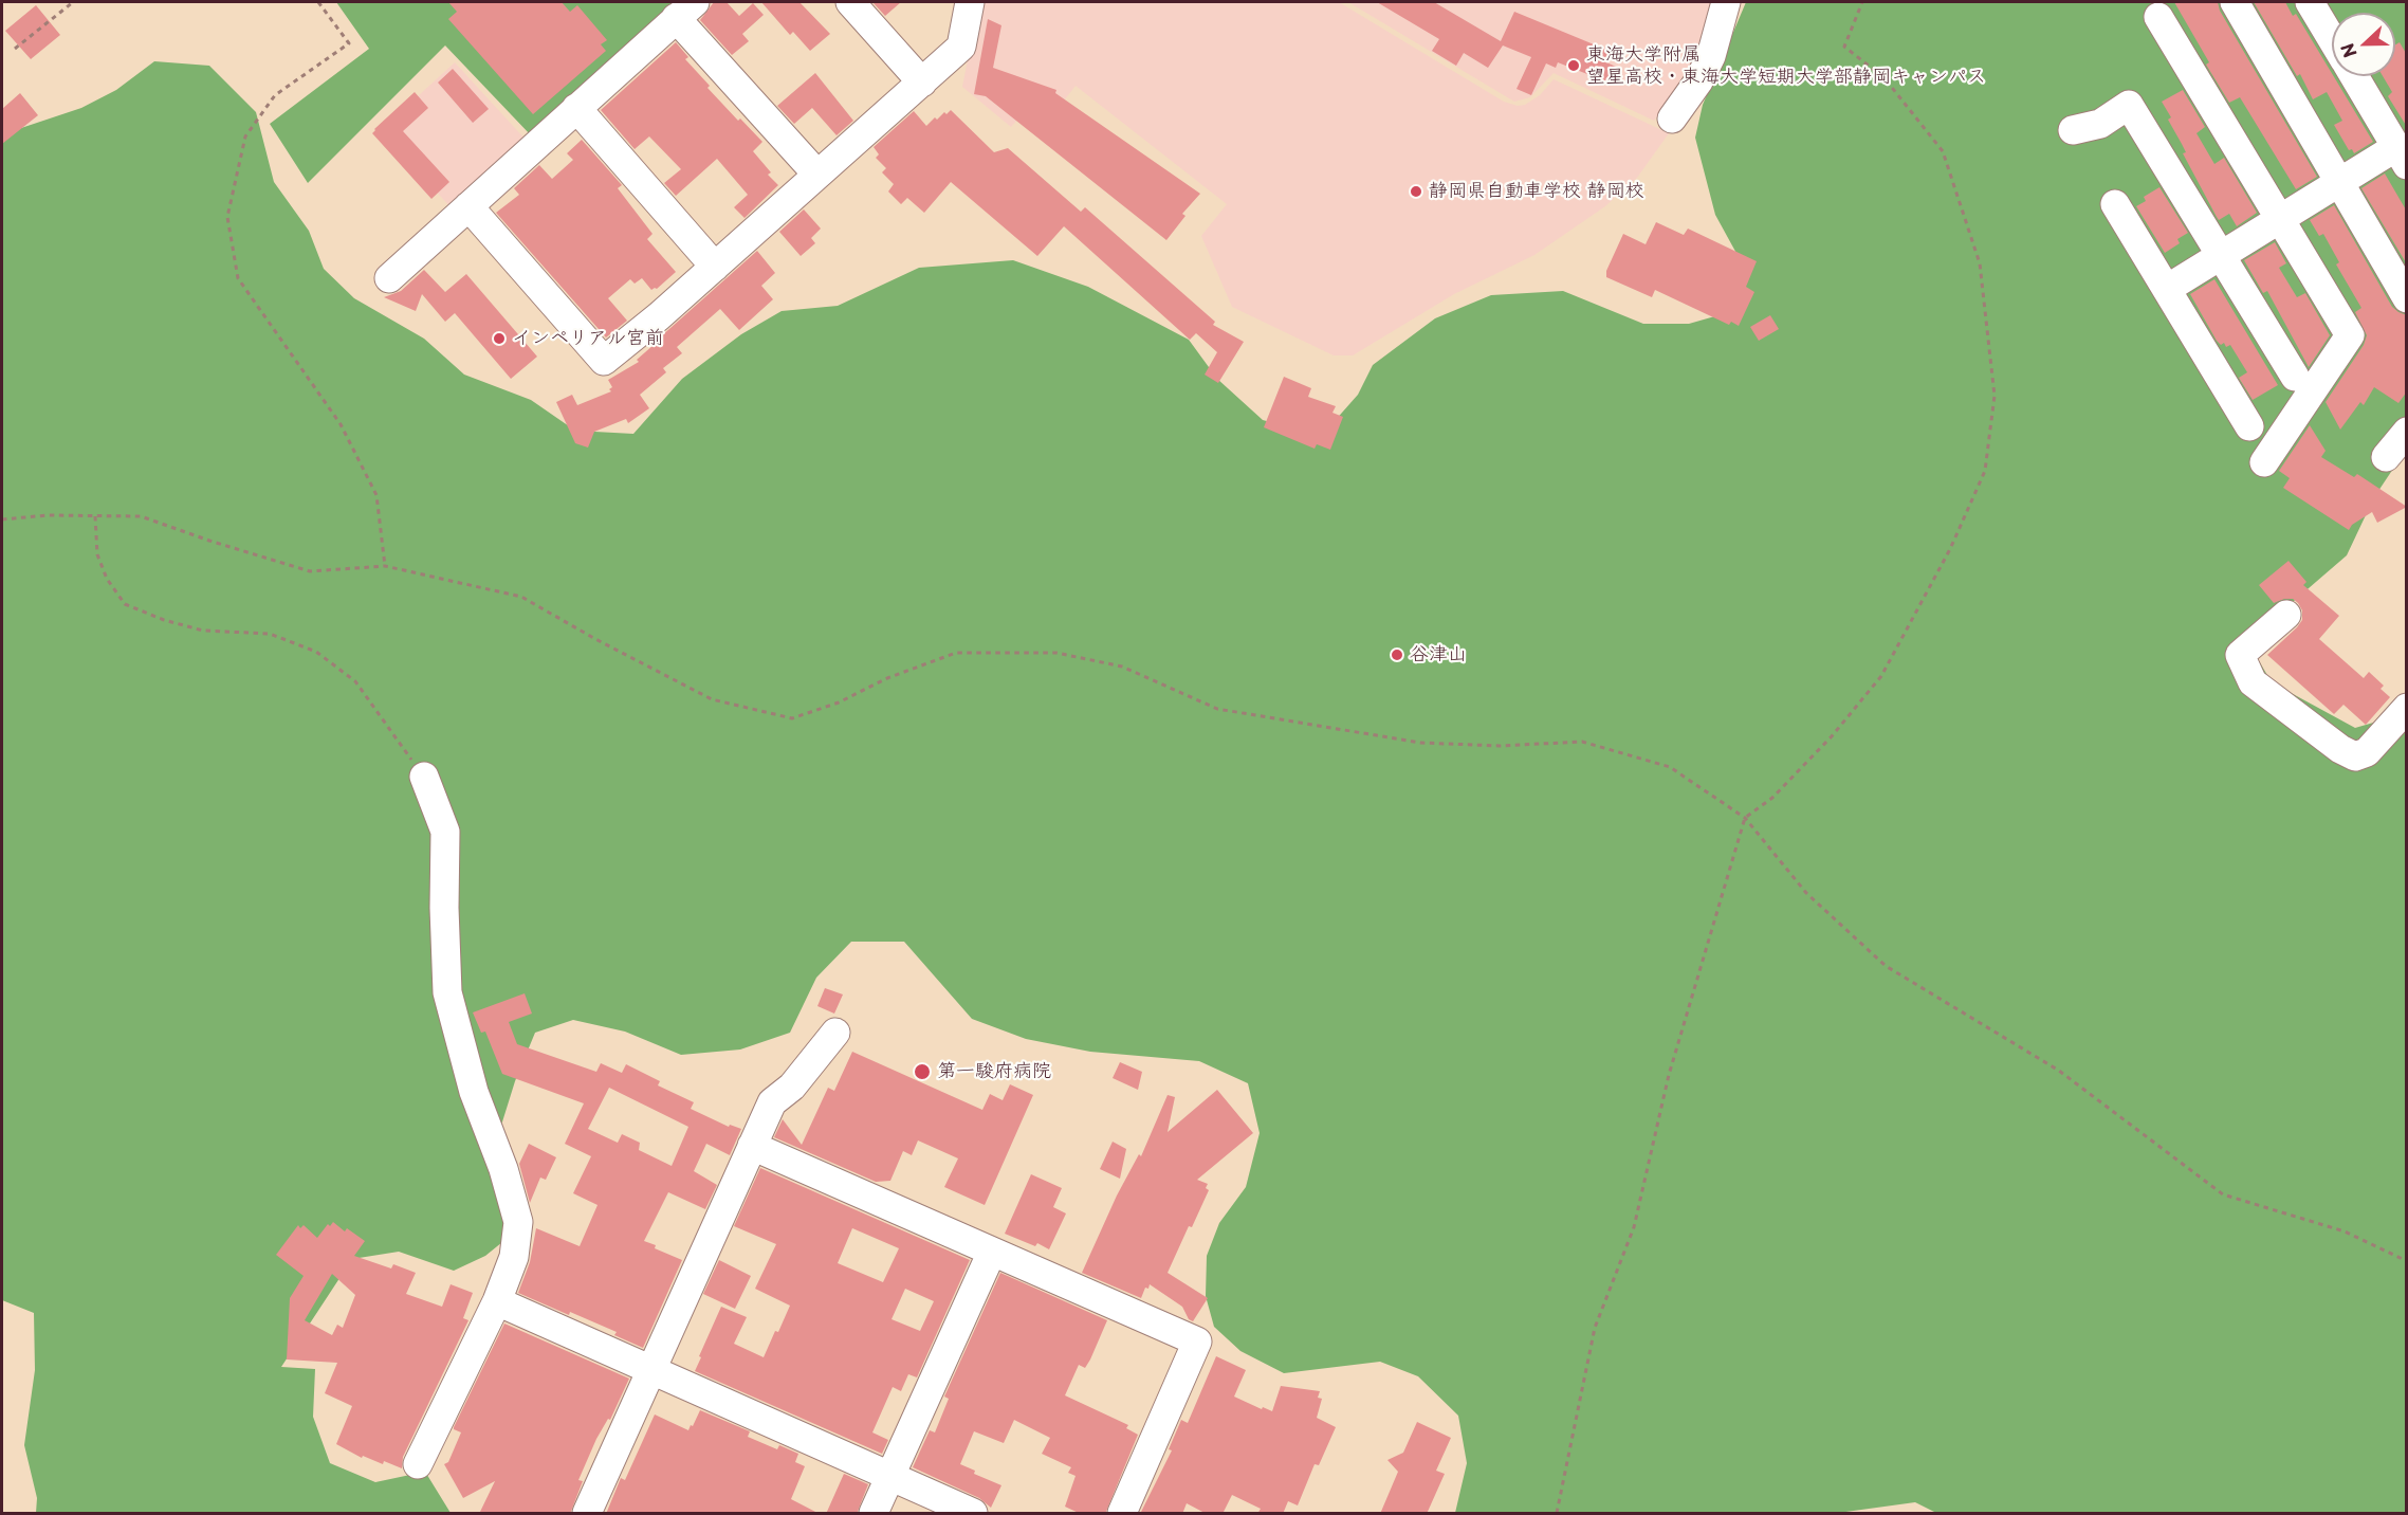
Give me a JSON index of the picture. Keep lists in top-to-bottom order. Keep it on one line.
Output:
{"places":["東海大学附属 望星高校・東海大学短期大学部静岡キャンパス","静岡県自動車学校 静岡校","インペリアル宮前","谷津山","第一駿府病院"],"north":"left"}
